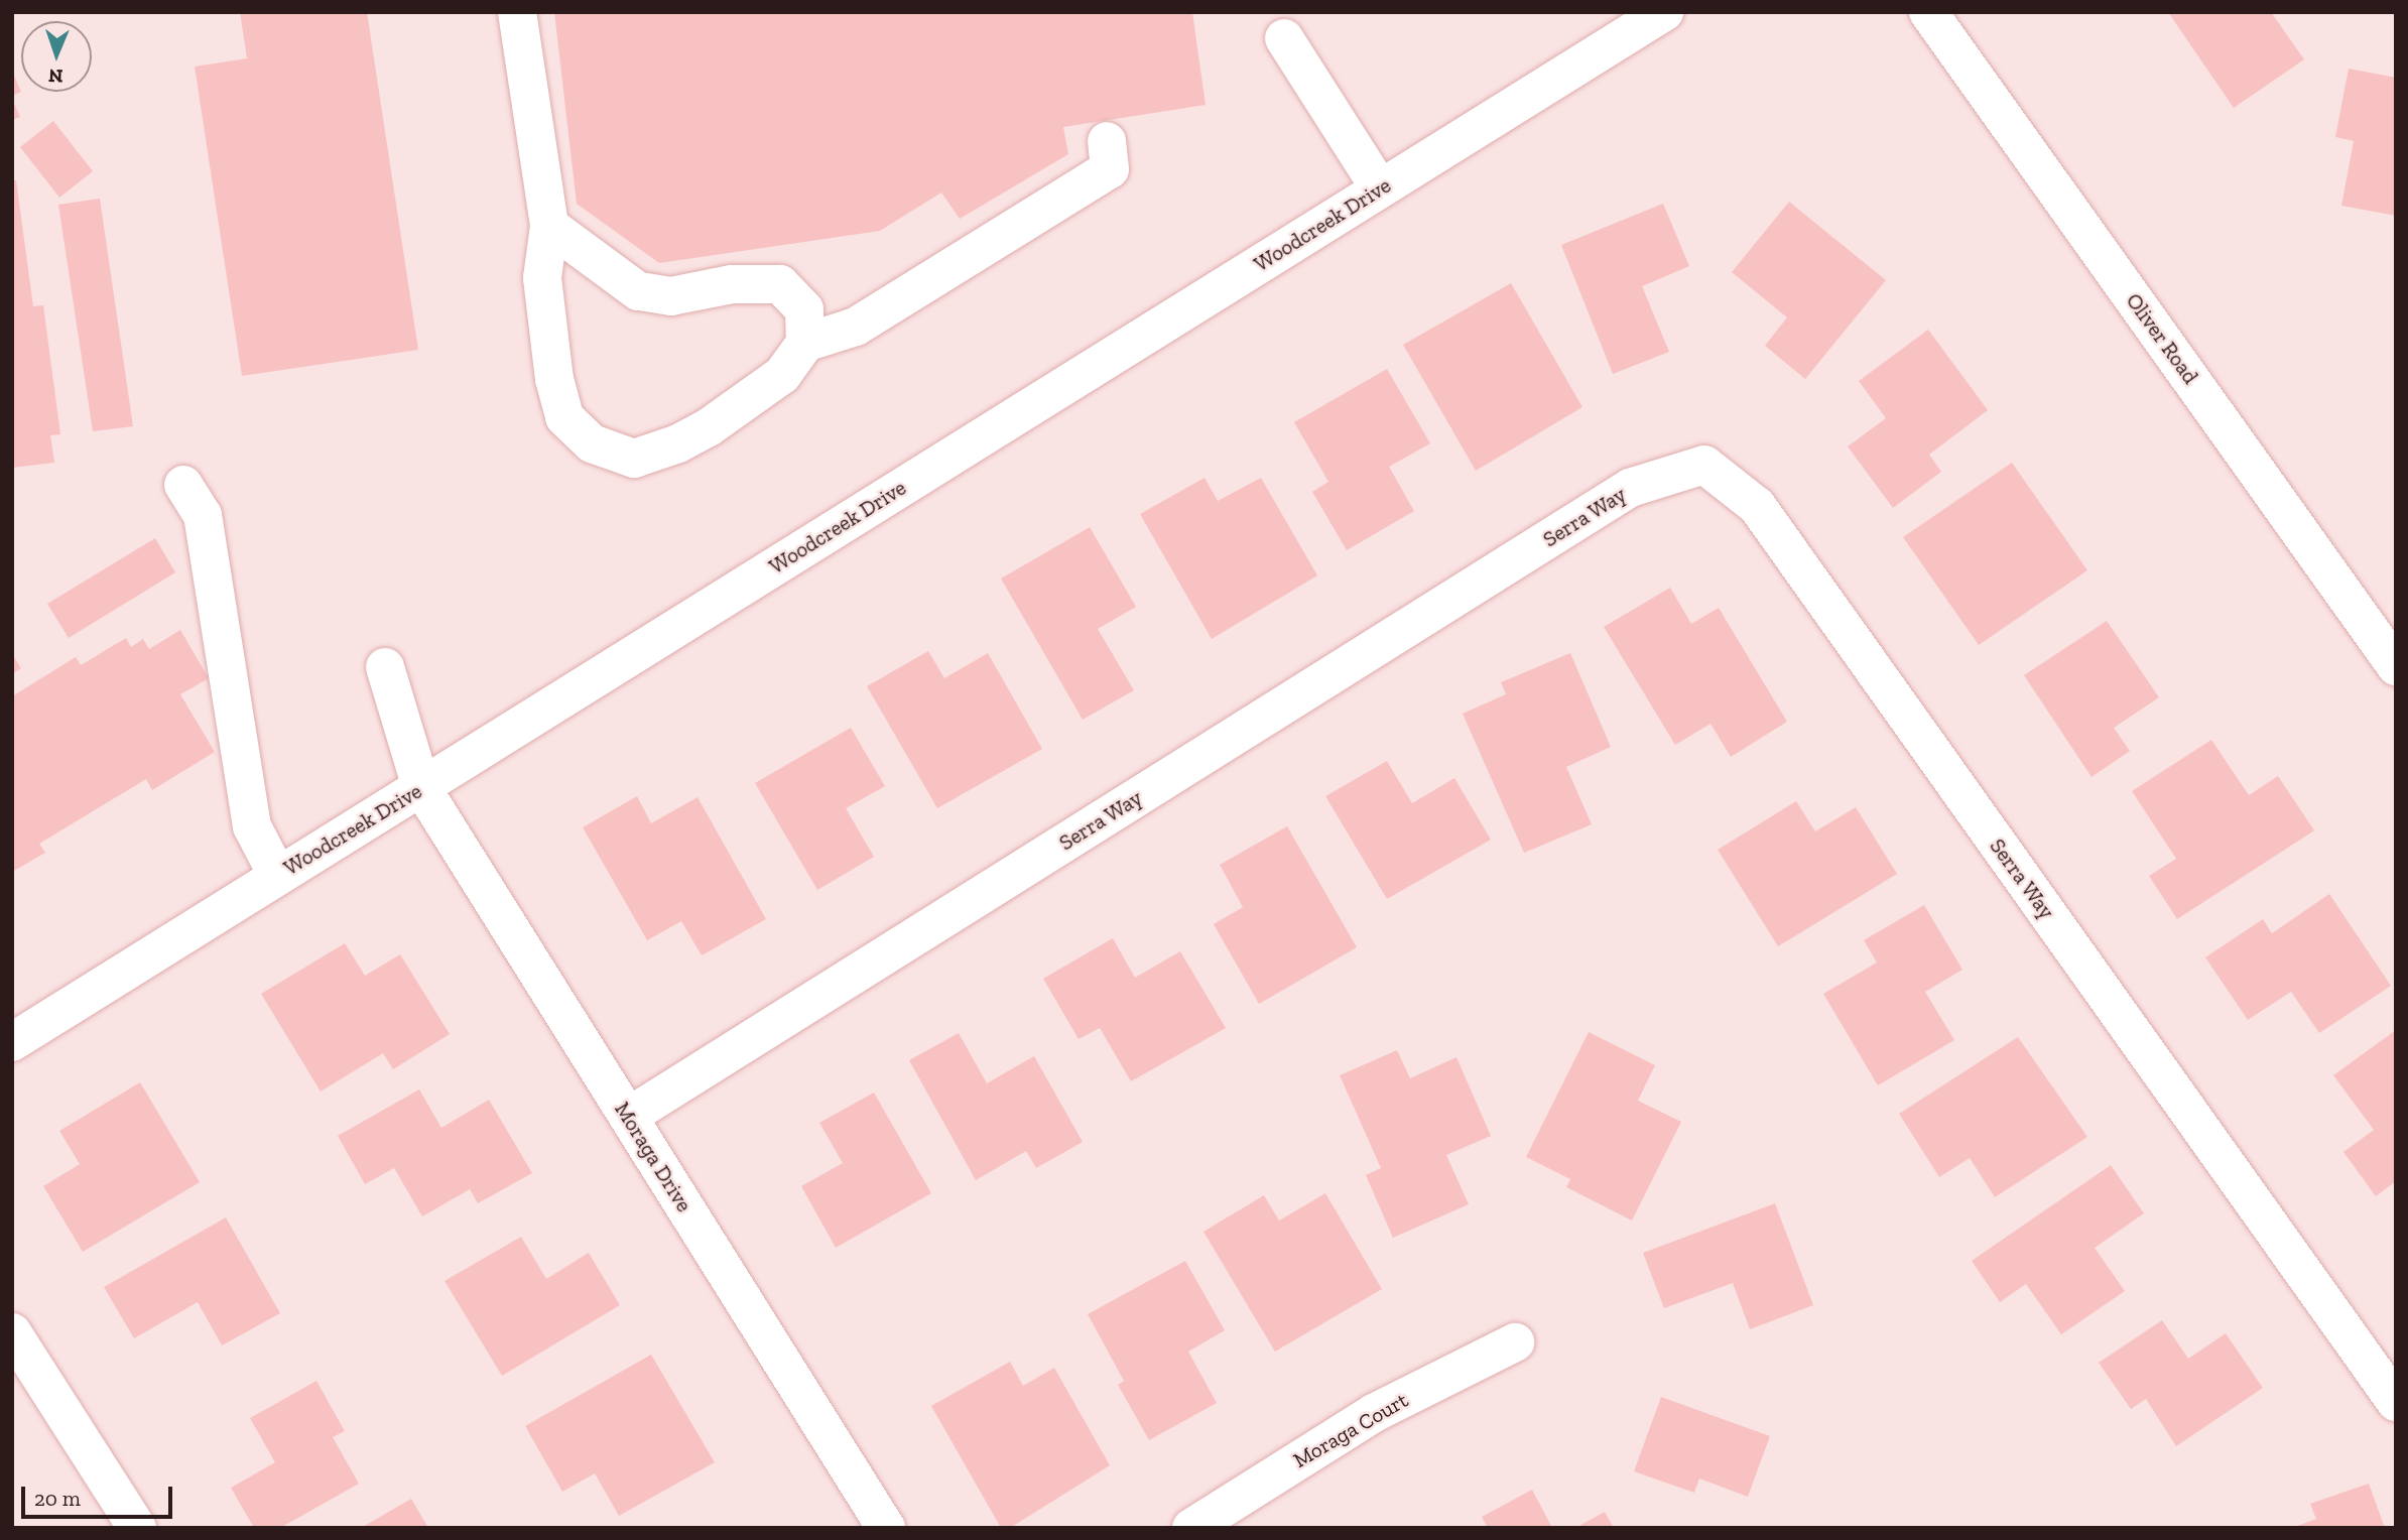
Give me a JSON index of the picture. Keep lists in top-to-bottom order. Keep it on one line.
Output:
{"streets":{"street":["Woodcreek Drive","Oliver Road","Serra Way","Moraga Drive","Moraga Court"]},"crossings":[["Woodcreek Drive","Moraga Drive"],["Serra Way","Moraga Drive"]],"scale_bar":"20 m","north":"bottom"}
